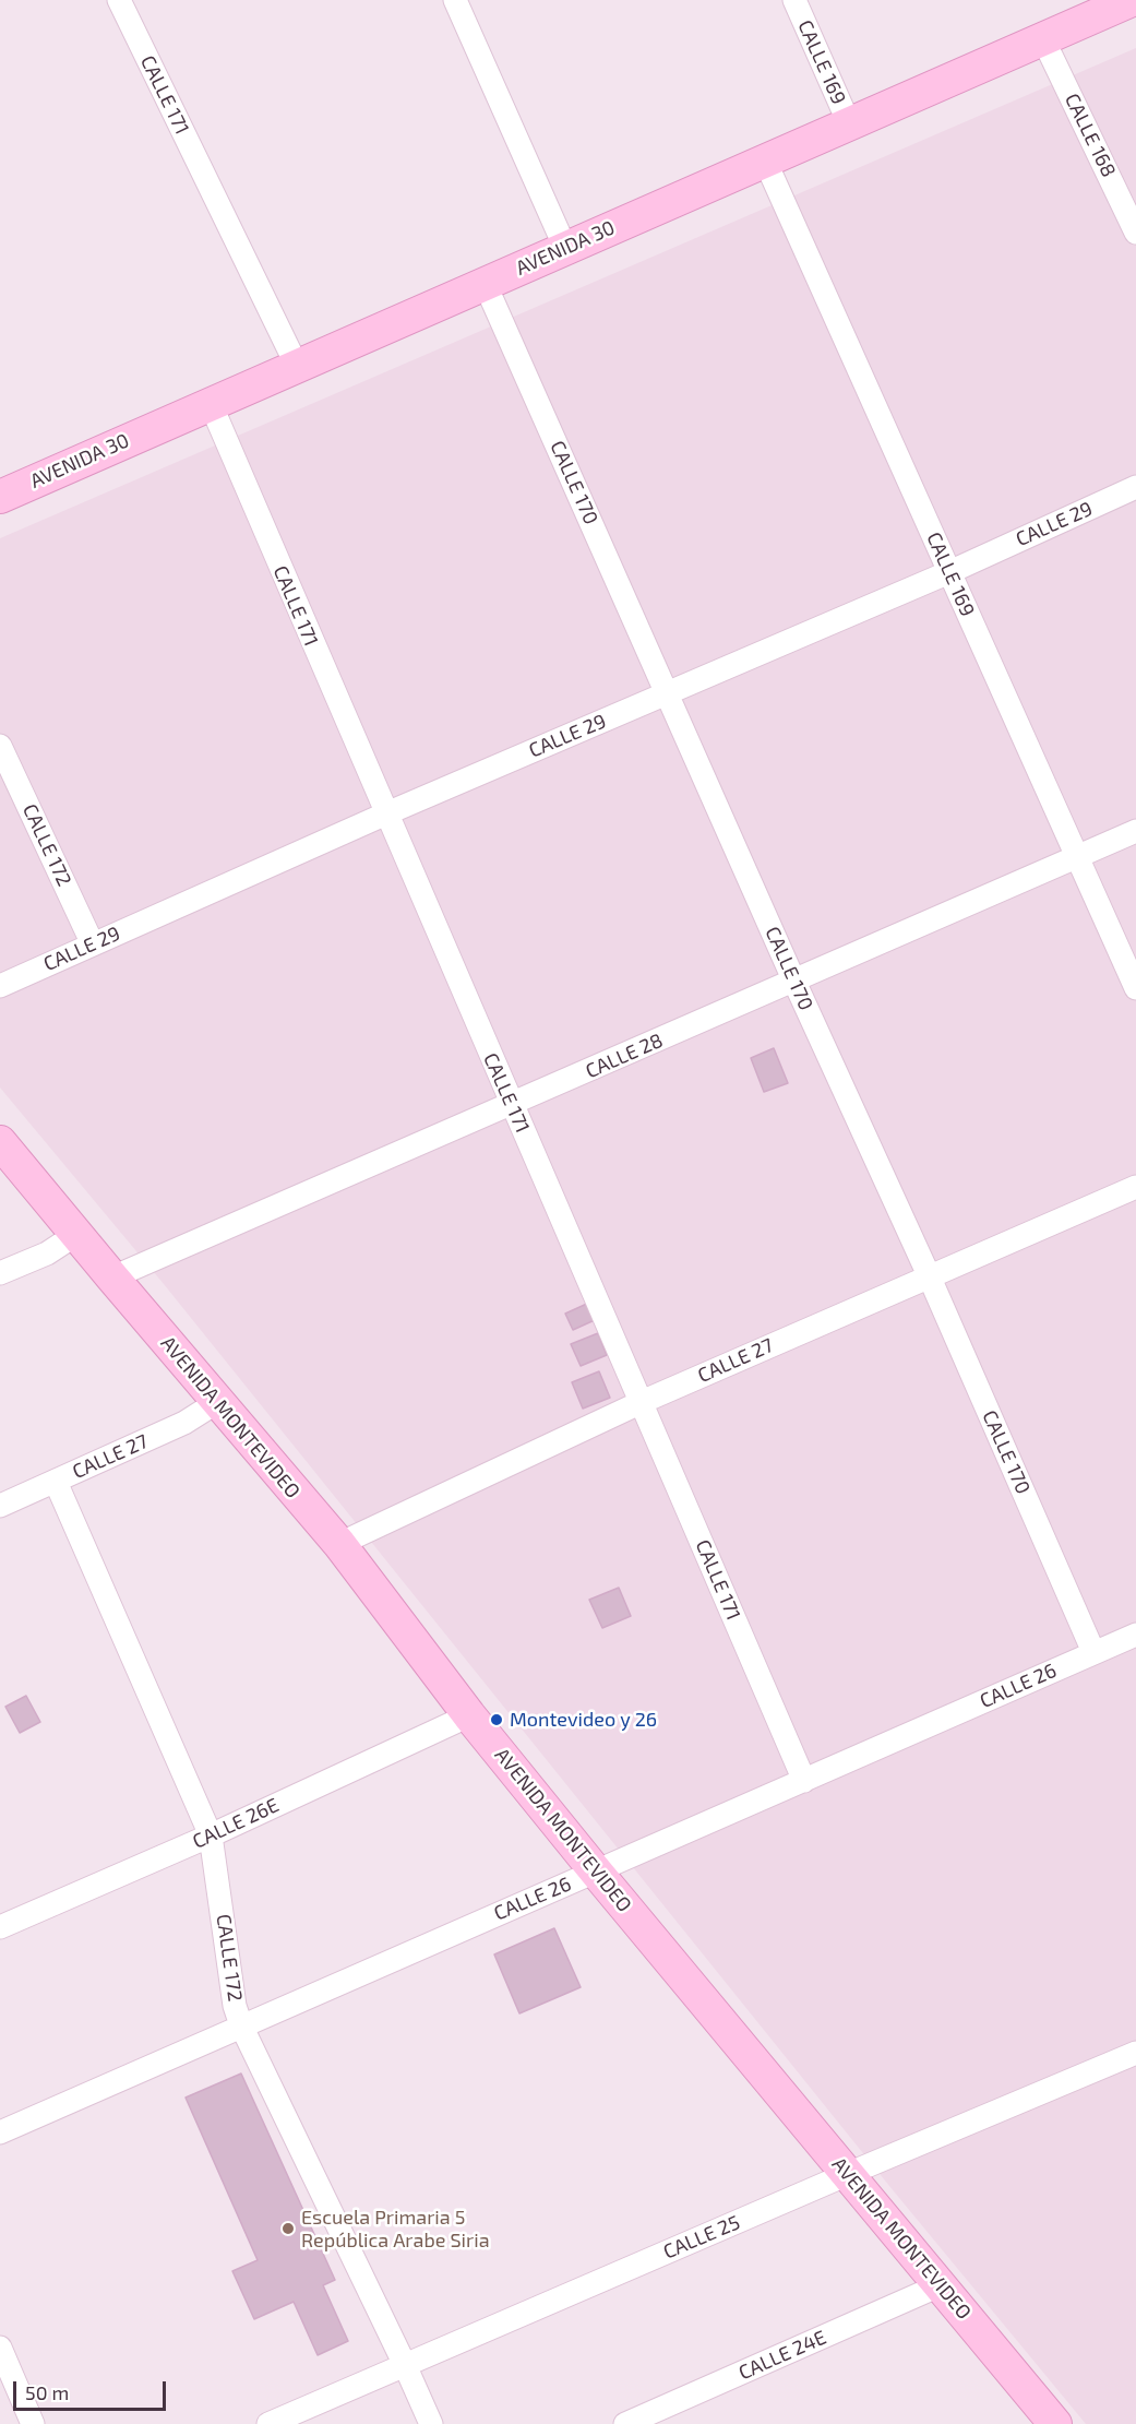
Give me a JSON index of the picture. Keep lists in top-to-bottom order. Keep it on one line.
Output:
{"streets":{"main road":["AVENIDA 30","AVENIDA MONTEVIDEO"],"street":["CALLE 169","CALLE 171","CALLE 168","CALLE 170","CALLE 29","CALLE 172","CALLE 28","CALLE 27","CALLE 26","CALLE 26E","CALLE 25","CALLE 24E"]},"crossings":[["CALLE 169","AVENIDA 30"],["CALLE 169","CALLE 29"],["CALLE 169","CALLE 28"],["CALLE 171","AVENIDA 30"],["CALLE 171","CALLE 29"],["CALLE 171","CALLE 28"],["CALLE 171","CALLE 27"],["CALLE 171","CALLE 26"],["CALLE 168","AVENIDA 30"],["AVENIDA 30","CALLE 170"],["CALLE 170","CALLE 29"],["CALLE 170","CALLE 28"],["CALLE 170","CALLE 27"],["CALLE 170","CALLE 26"],["CALLE 29","CALLE 172"],["CALLE 172","CALLE 27"],["CALLE 172","CALLE 26"],["CALLE 172","CALLE 26E"],["CALLE 172","CALLE 25"],["CALLE 28","AVENIDA MONTEVIDEO"],["CALLE 27","AVENIDA MONTEVIDEO"],["AVENIDA MONTEVIDEO","CALLE 26"],["AVENIDA MONTEVIDEO","CALLE 26E"],["AVENIDA MONTEVIDEO","CALLE 25"],["AVENIDA MONTEVIDEO","CALLE 24E"]],"places":["Montevideo y 26","Escuela Primaria 5 República Arabe Siria"],"scale_bar":"50 m"}
